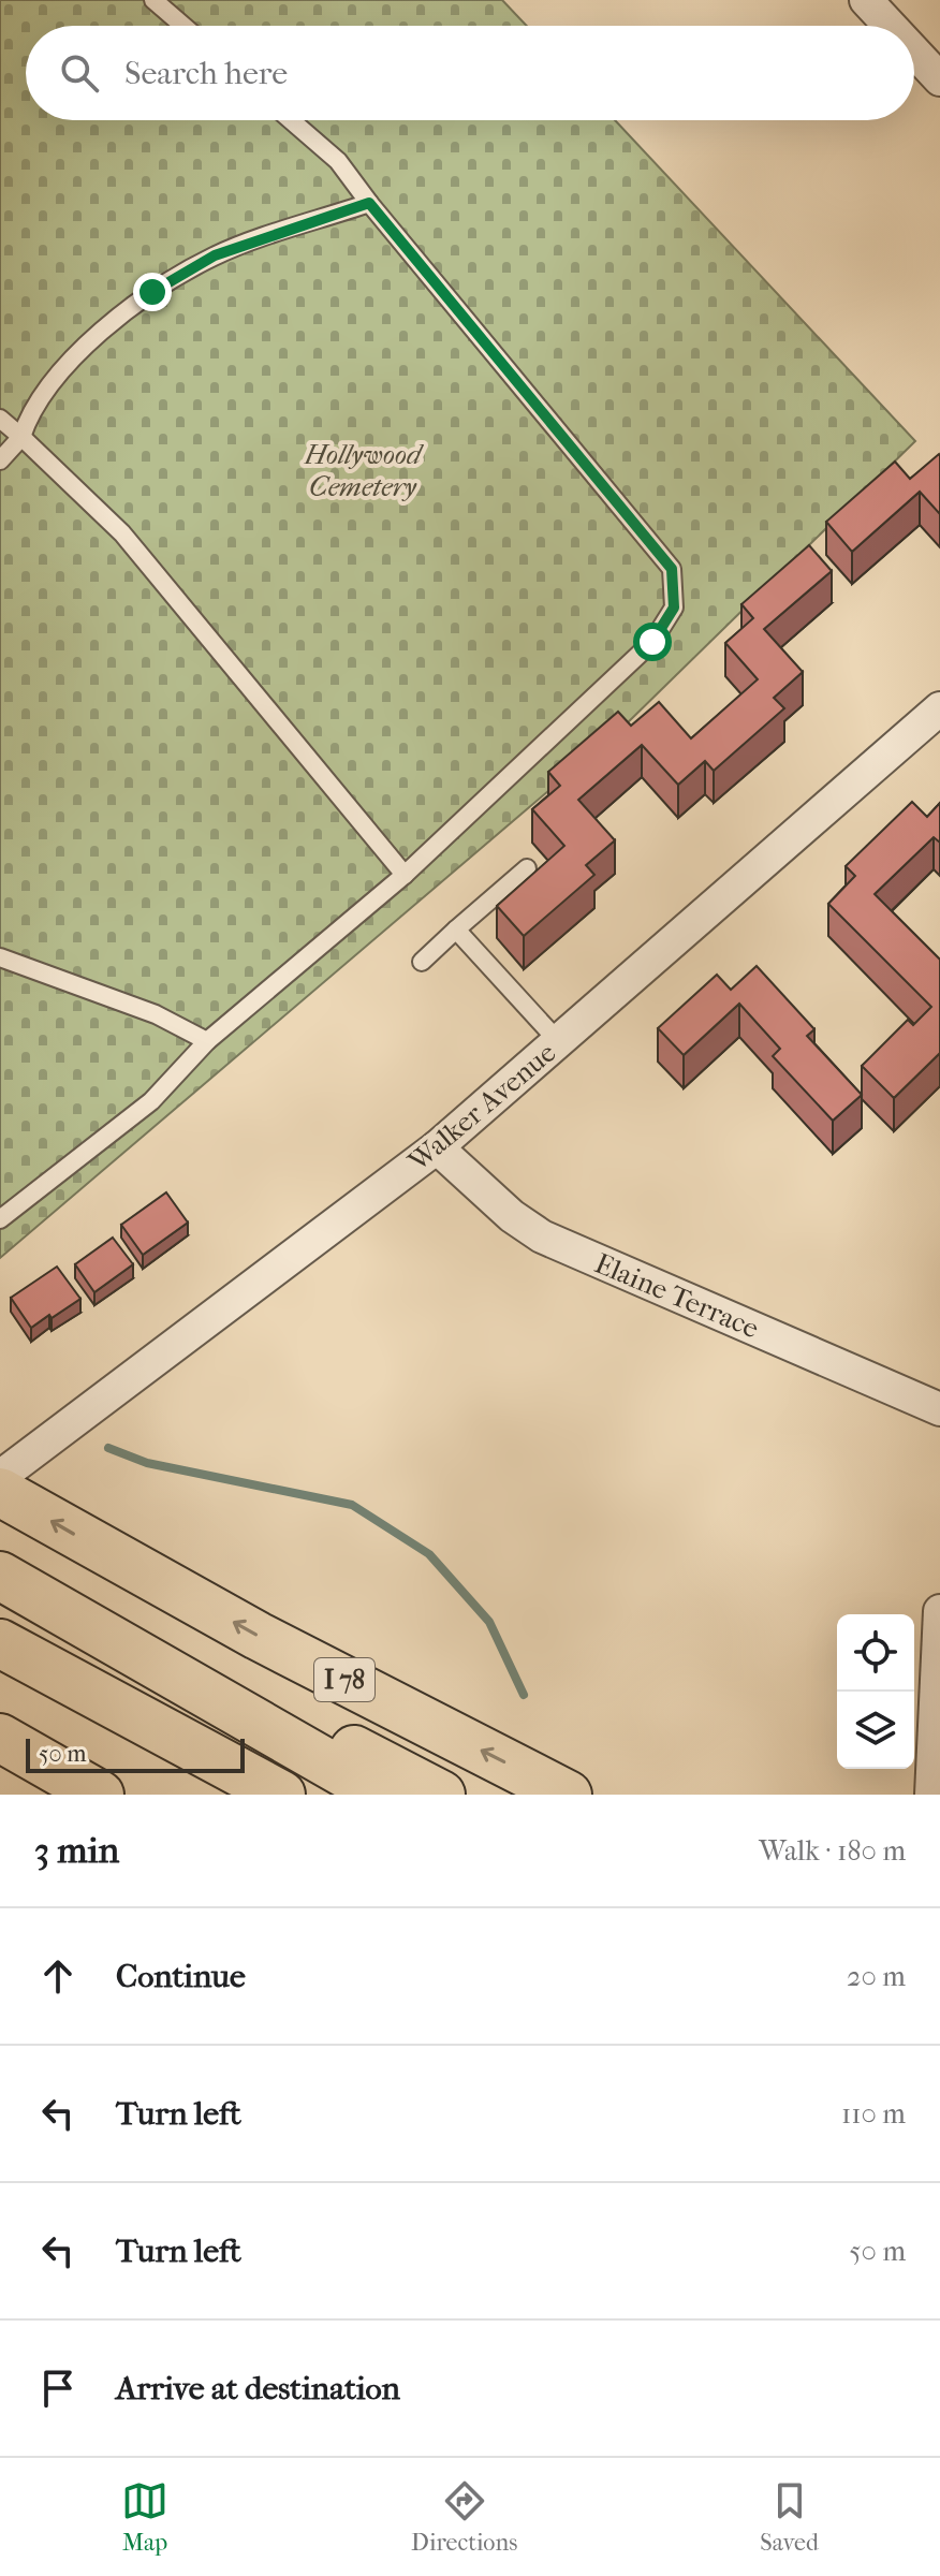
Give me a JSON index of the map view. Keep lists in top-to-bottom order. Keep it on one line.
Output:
{"streets":{"highway":["I 78"],"street":["Walker Avenue","Elaine Terrace"]},"crossings":[["Walker Avenue","Elaine Terrace"]],"parks":["Hollywood Cemetery"],"scale_bar":"50 m","page":{"search":"Search here","scale":"50 m","heading":["3 min","Walk · 180 m"],"list":[["Continue","20 m"],["Turn left","110 m"],["Turn left","50 m"],"Arrive at destination"],"nav":["Map","Directions","Saved"]}}
